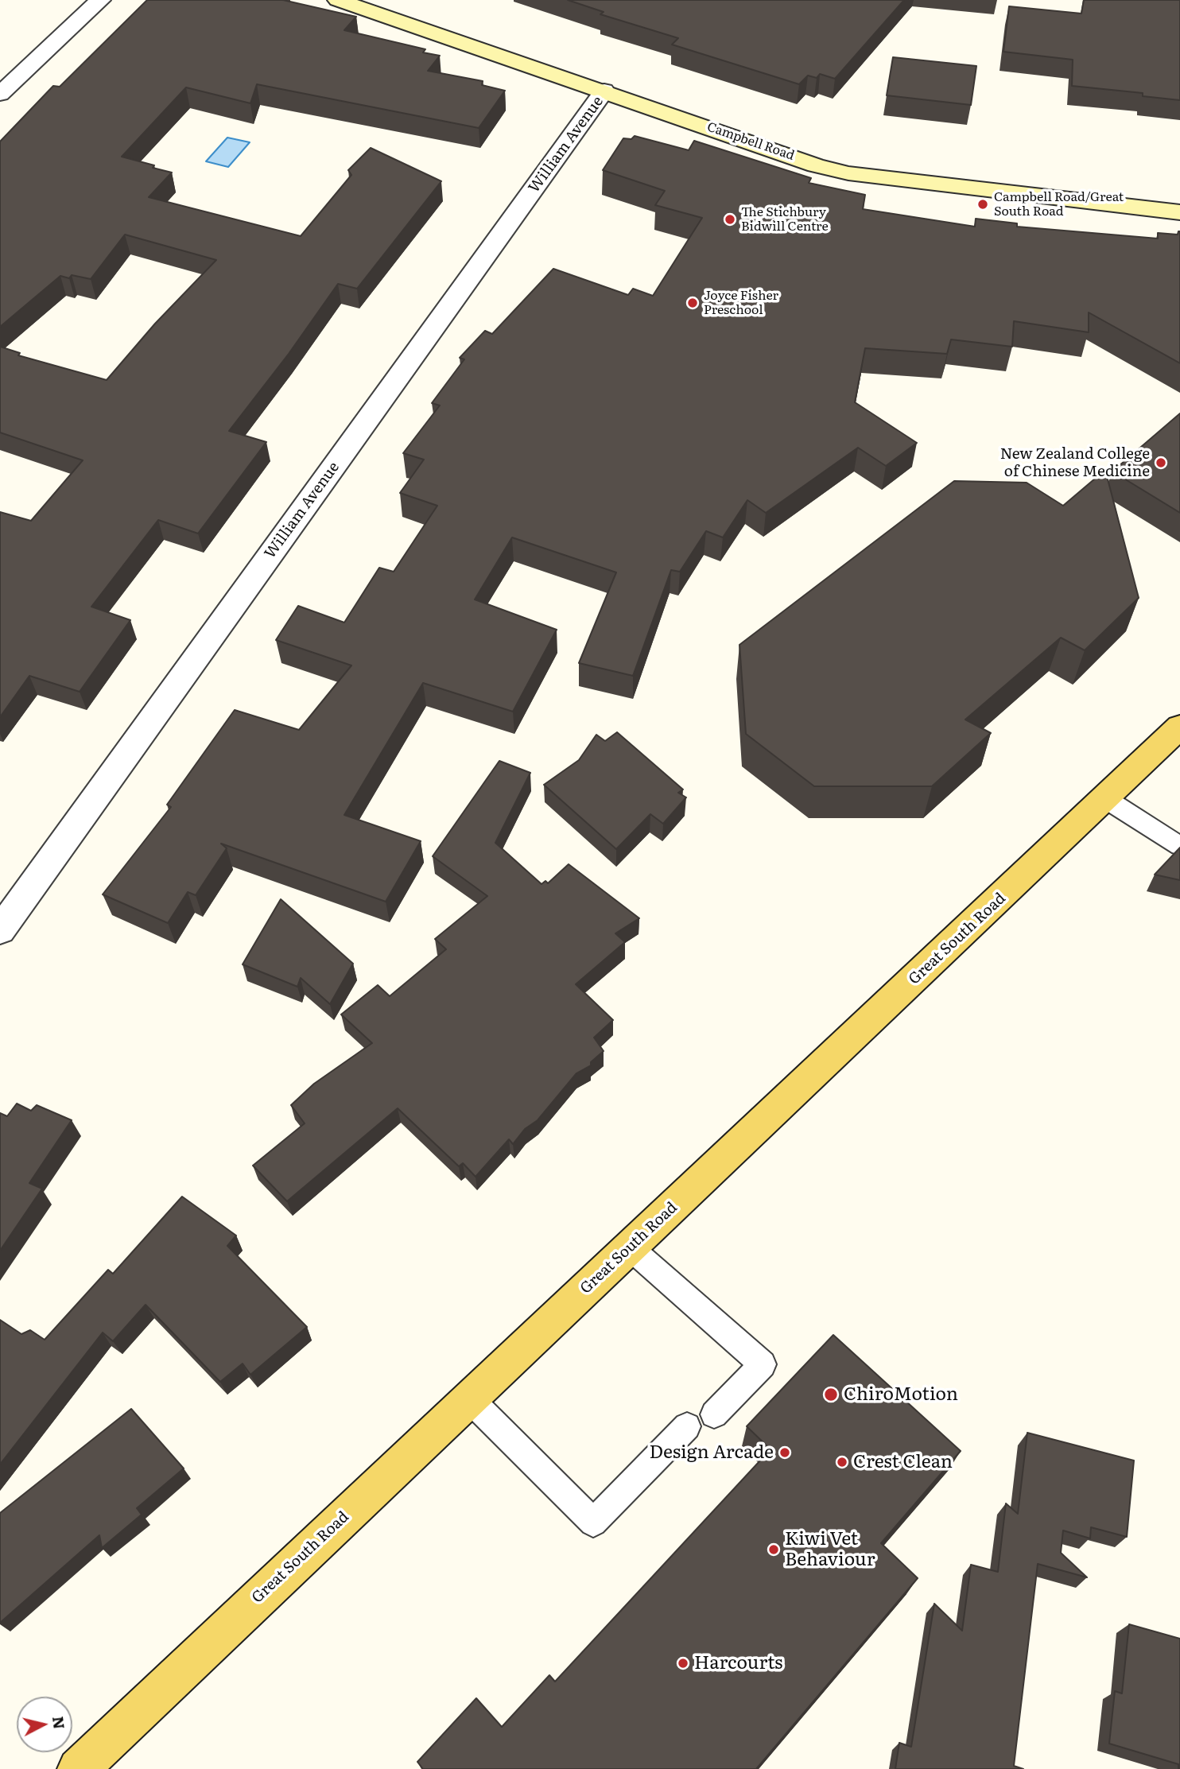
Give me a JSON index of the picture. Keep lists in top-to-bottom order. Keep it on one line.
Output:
{"streets":{"main road":["Campbell Road","Great South Road"],"street":["William Avenue"]},"crossings":[["Campbell Road","William Avenue"]],"places":["Campbell Road/Great South Road","The Stichbury Bidwill Centre","Joyce Fisher Preschool","New Zealand College of Chinese Medicine","ChiroMotion","Design Arcade","Crest Clean","Kiwi Vet Behaviour","Harcourts"],"north":"right"}
